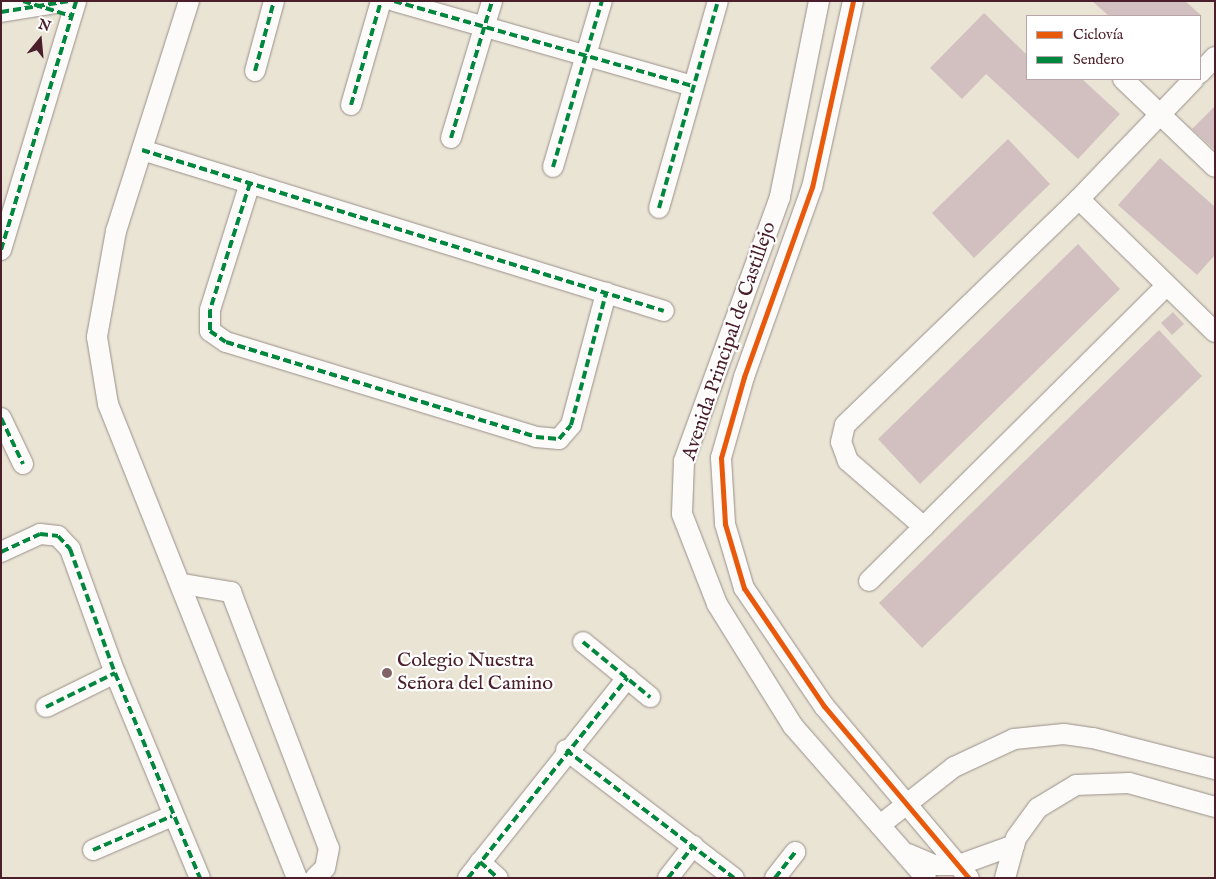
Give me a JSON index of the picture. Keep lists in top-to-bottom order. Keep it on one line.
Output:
{"streets":{"street":["Avenida Principal de Castillejo"]},"places":["Colegio Nuestra Señora del Camino"],"legend":["Ciclovía","Sendero"],"north":"top"}
